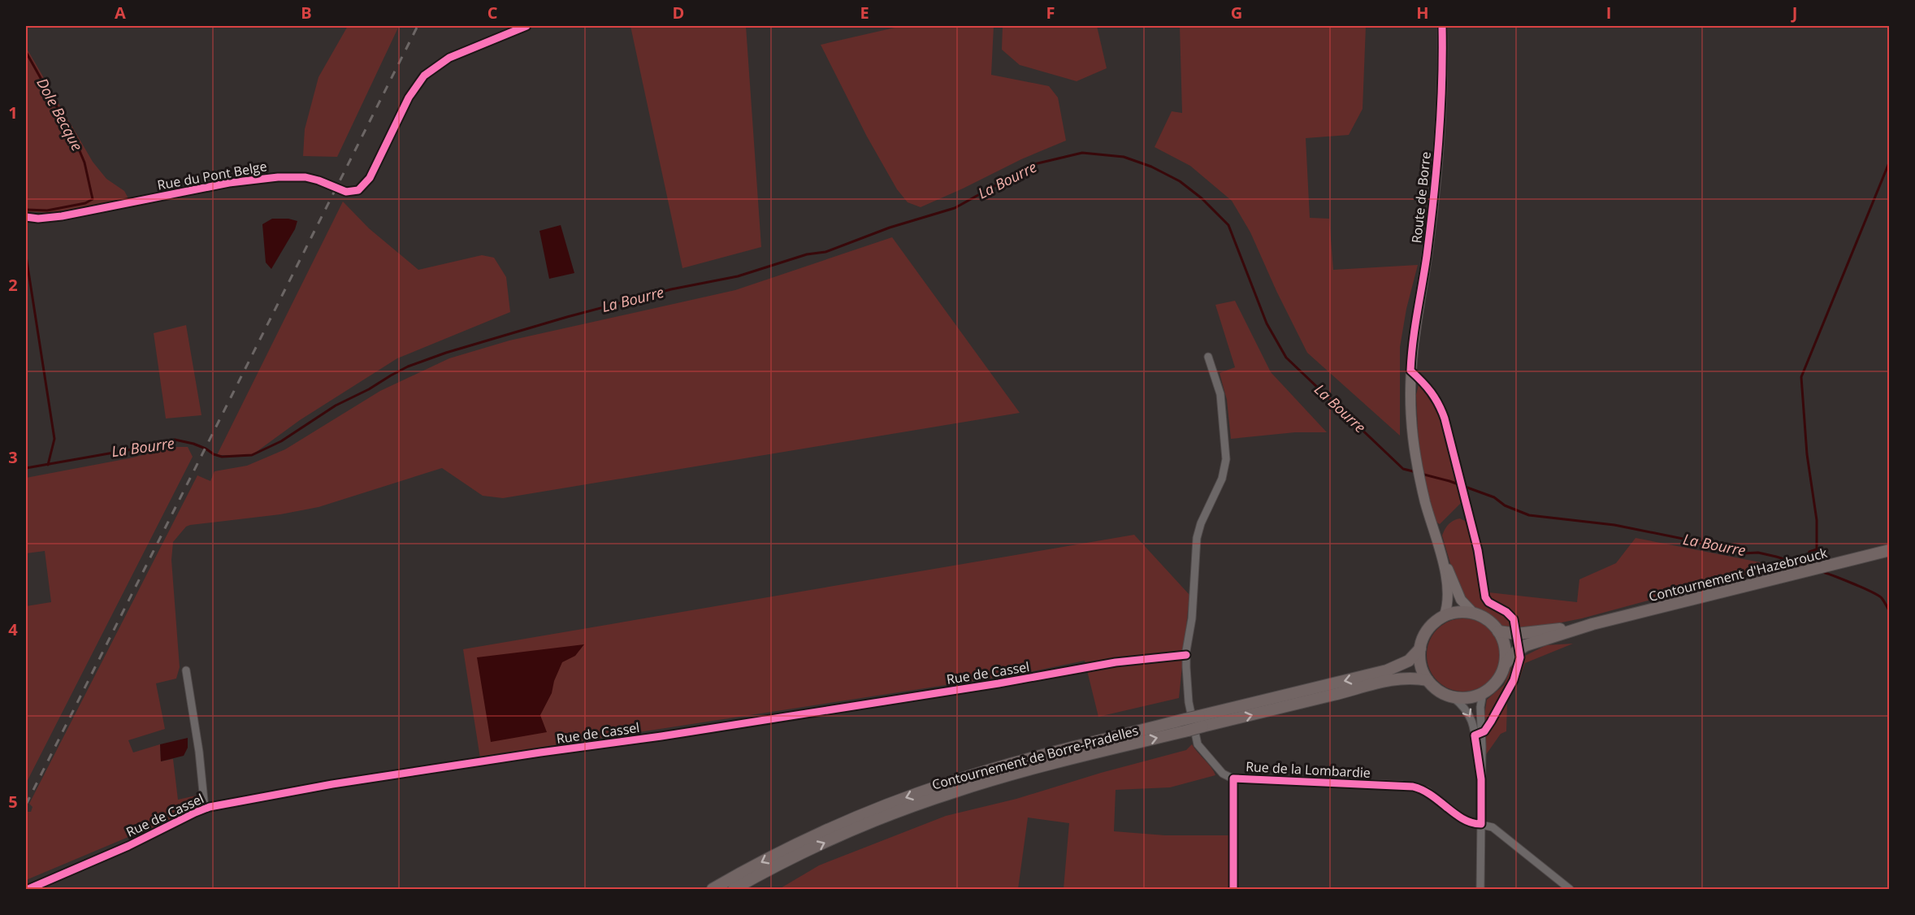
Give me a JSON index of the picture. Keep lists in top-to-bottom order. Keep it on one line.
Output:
{"streets":{"highway":["Contournement d'Hazebrouck","Contournement de Borre-Pradelles"],"main road":["Route de Borre"],"street":["Rue du Pont Belge","Rue de Cassel","Rue de la Lombardie"]},"crossings":[["Rue de Cassel","Rue de la Lombardie"]],"water":["Dole Becque","La Bourre"],"grid":{"columns":["A","B","C","D","E","F","G","H","I","J"],"rows":["1","2","3","4","5"]}}
